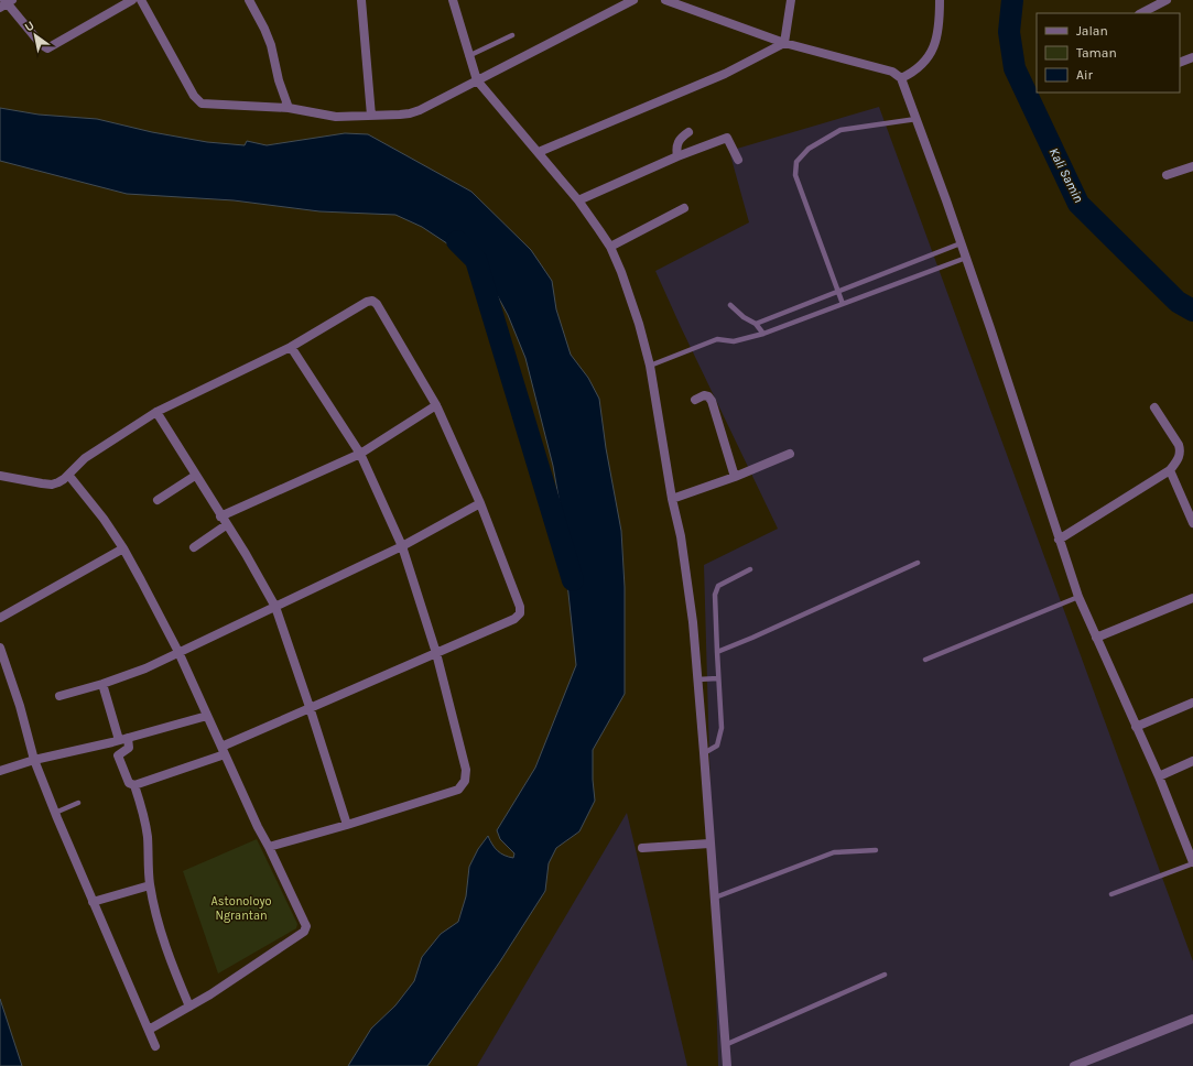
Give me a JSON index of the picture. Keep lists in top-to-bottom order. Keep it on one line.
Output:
{"water":["Kali Samin"],"parks":["Astonoloyo Ngrantan"],"legend":["Jalan","Taman","Air"],"north":"top left"}
